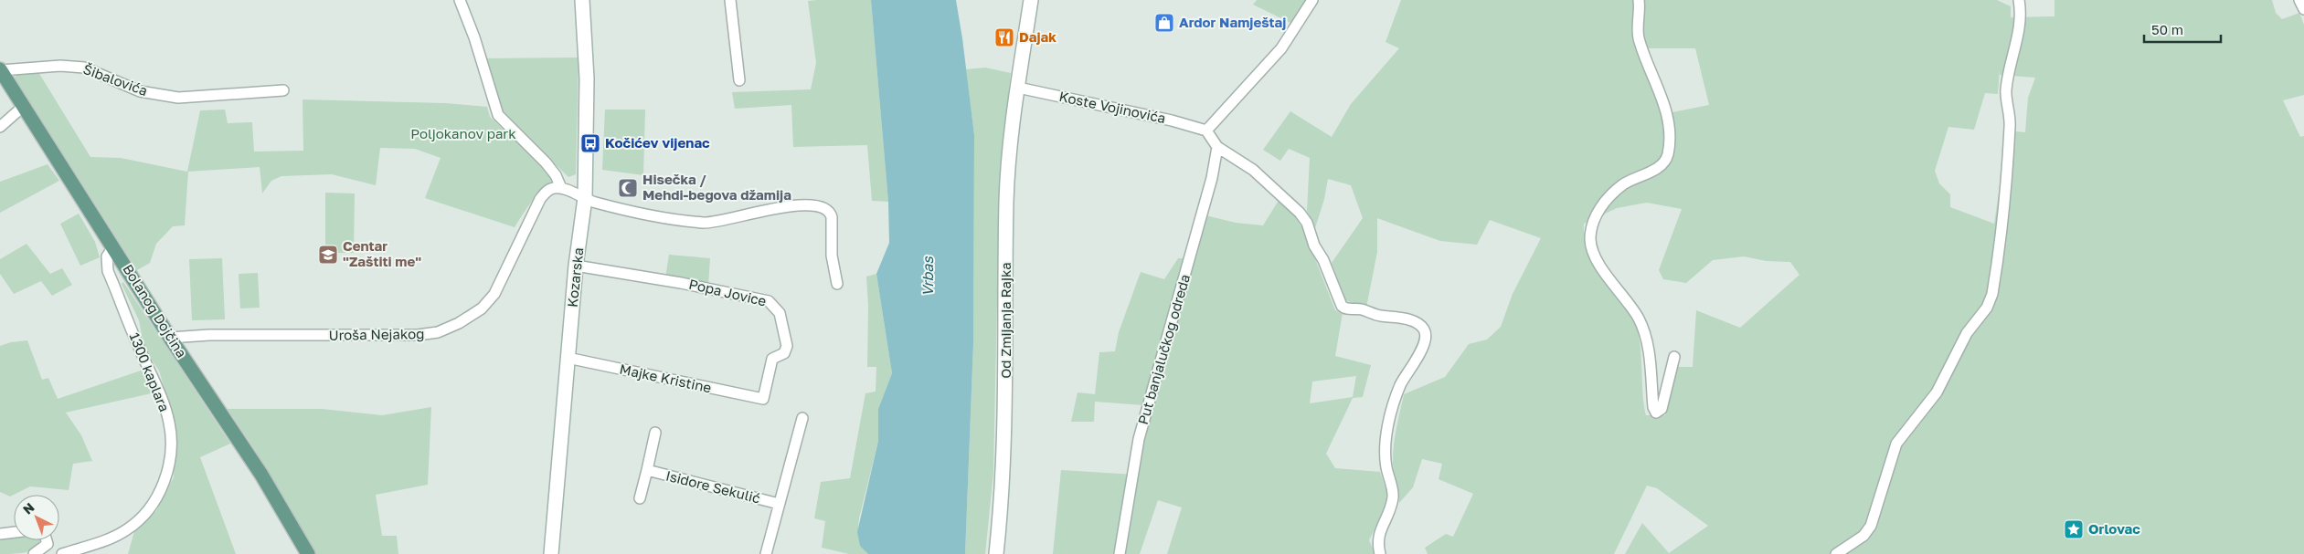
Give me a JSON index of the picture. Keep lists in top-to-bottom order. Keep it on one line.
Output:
{"streets":{"main road":["Kozarska","Bolanog Dojčina","Od Zmijanja Rajka"],"street":["Šibalovića","Koste Vojinovića","Popa Jovice","Uroša Nejakog","Put banjalučkog odreda","1300 kaplara","Majke Kristine","Isidore Sekulić"]},"crossings":[["Šibalovića","Bolanog Dojčina"],["Koste Vojinovića","Od Zmijanja Rajka"],["Kozarska","Popa Jovice"],["Kozarska","Majke Kristine"],["Popa Jovice","Majke Kristine"],["Bolanog Dojčina","Uroša Nejakog"],["Bolanog Dojčina","1300 kaplara"]],"water":["Vrbas"],"parks":["Poljokanov park"],"places":{"shop":["Ardor Namještaj"],"restaurant":["Dajak"],"bus stop":["Kočićev vijenac"],"mosque":["Hisečka / Mehdi-begova džamija"],"school or university":["Centar \"Zaštiti me\""],"place":["Orlovac"]},"scale_bar":"50 m","north":"top left"}
